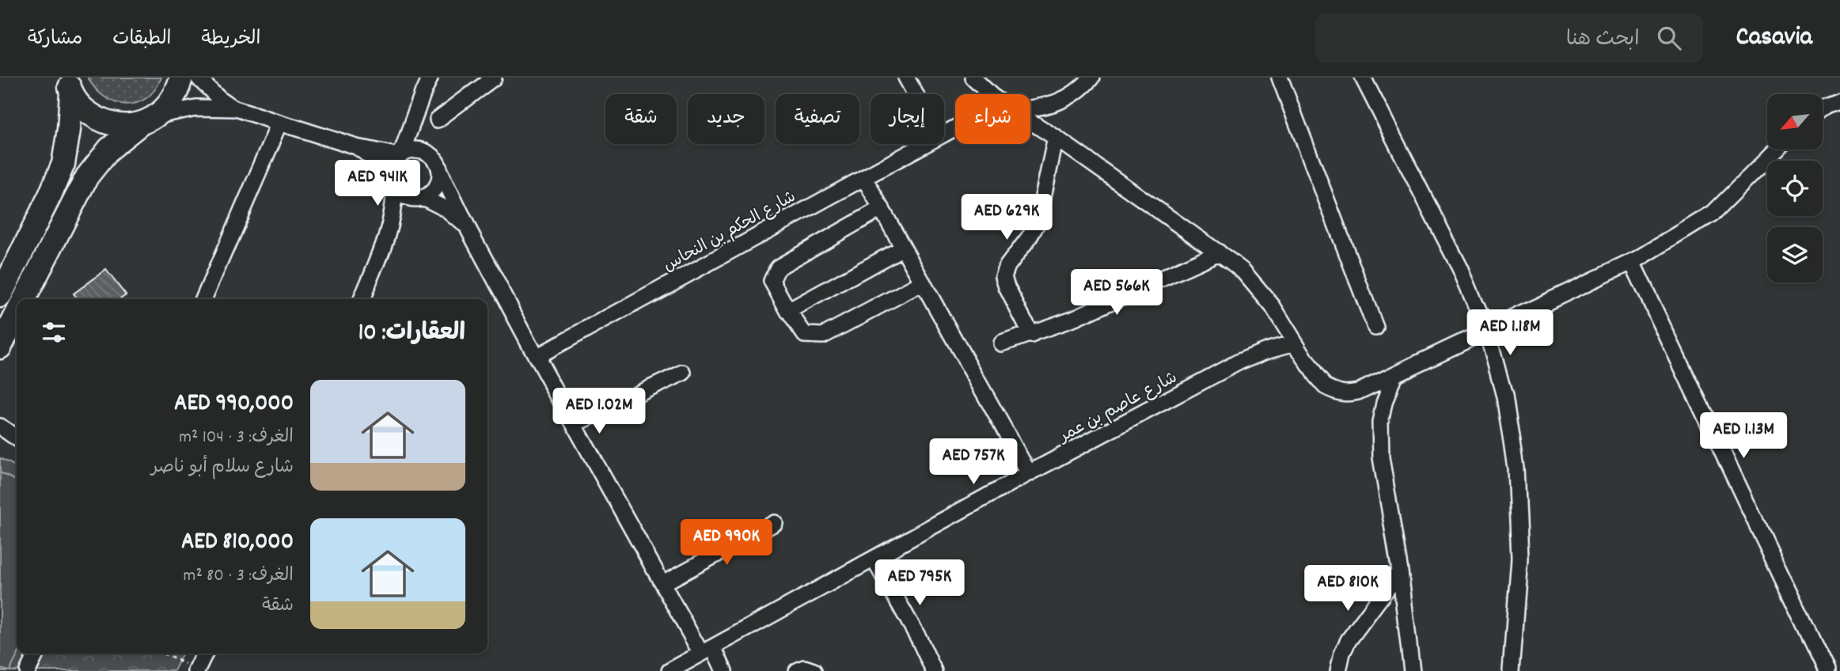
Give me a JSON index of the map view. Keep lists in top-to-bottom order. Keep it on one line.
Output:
{"streets":{"street":["شارع الحكم بن النحاس","شارع عاصم بن عمر"]},"north":"bottom left","page":{"header":"Casavia","search":"ابحث هنا","nav":["الخريطة","الطبقات","مشاركة"],"chip":["شراء","إيجار","تصفية","جديد","شقة"],"price":["AED 941K","AED 629K","AED 566K","AED 1.18M","AED 1.02M","AED 1.13M","AED 757K","AED 990K","AED 795K","AED 810K"],"heading":"العقارات: 10","list":[{"name":"AED 990,000","note":"الغرف: 3 · 104 m² · شارع سلام أبو ناصر"},{"name":"AED 810,000","note":"الغرف: 3 · 80 m² · شقة"}]}}
